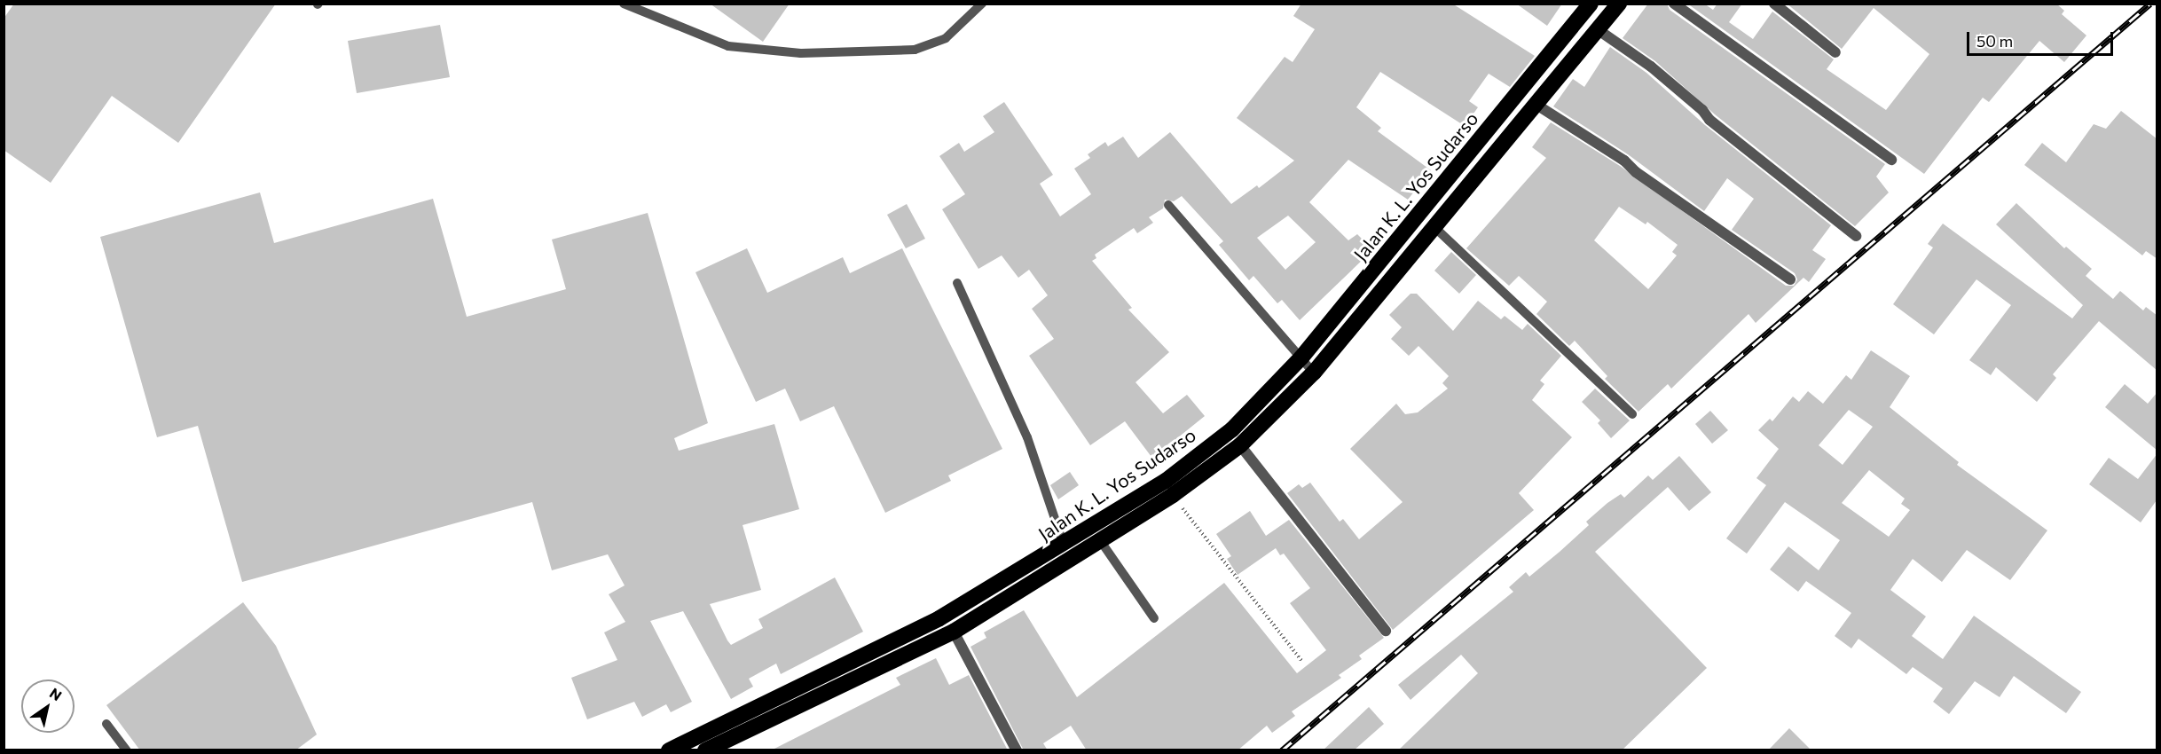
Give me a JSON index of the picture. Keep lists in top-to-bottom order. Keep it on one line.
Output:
{"streets":{"highway":["Jalan K. L. Yos Sudarso"]},"scale_bar":"50 m","north":"top right"}
